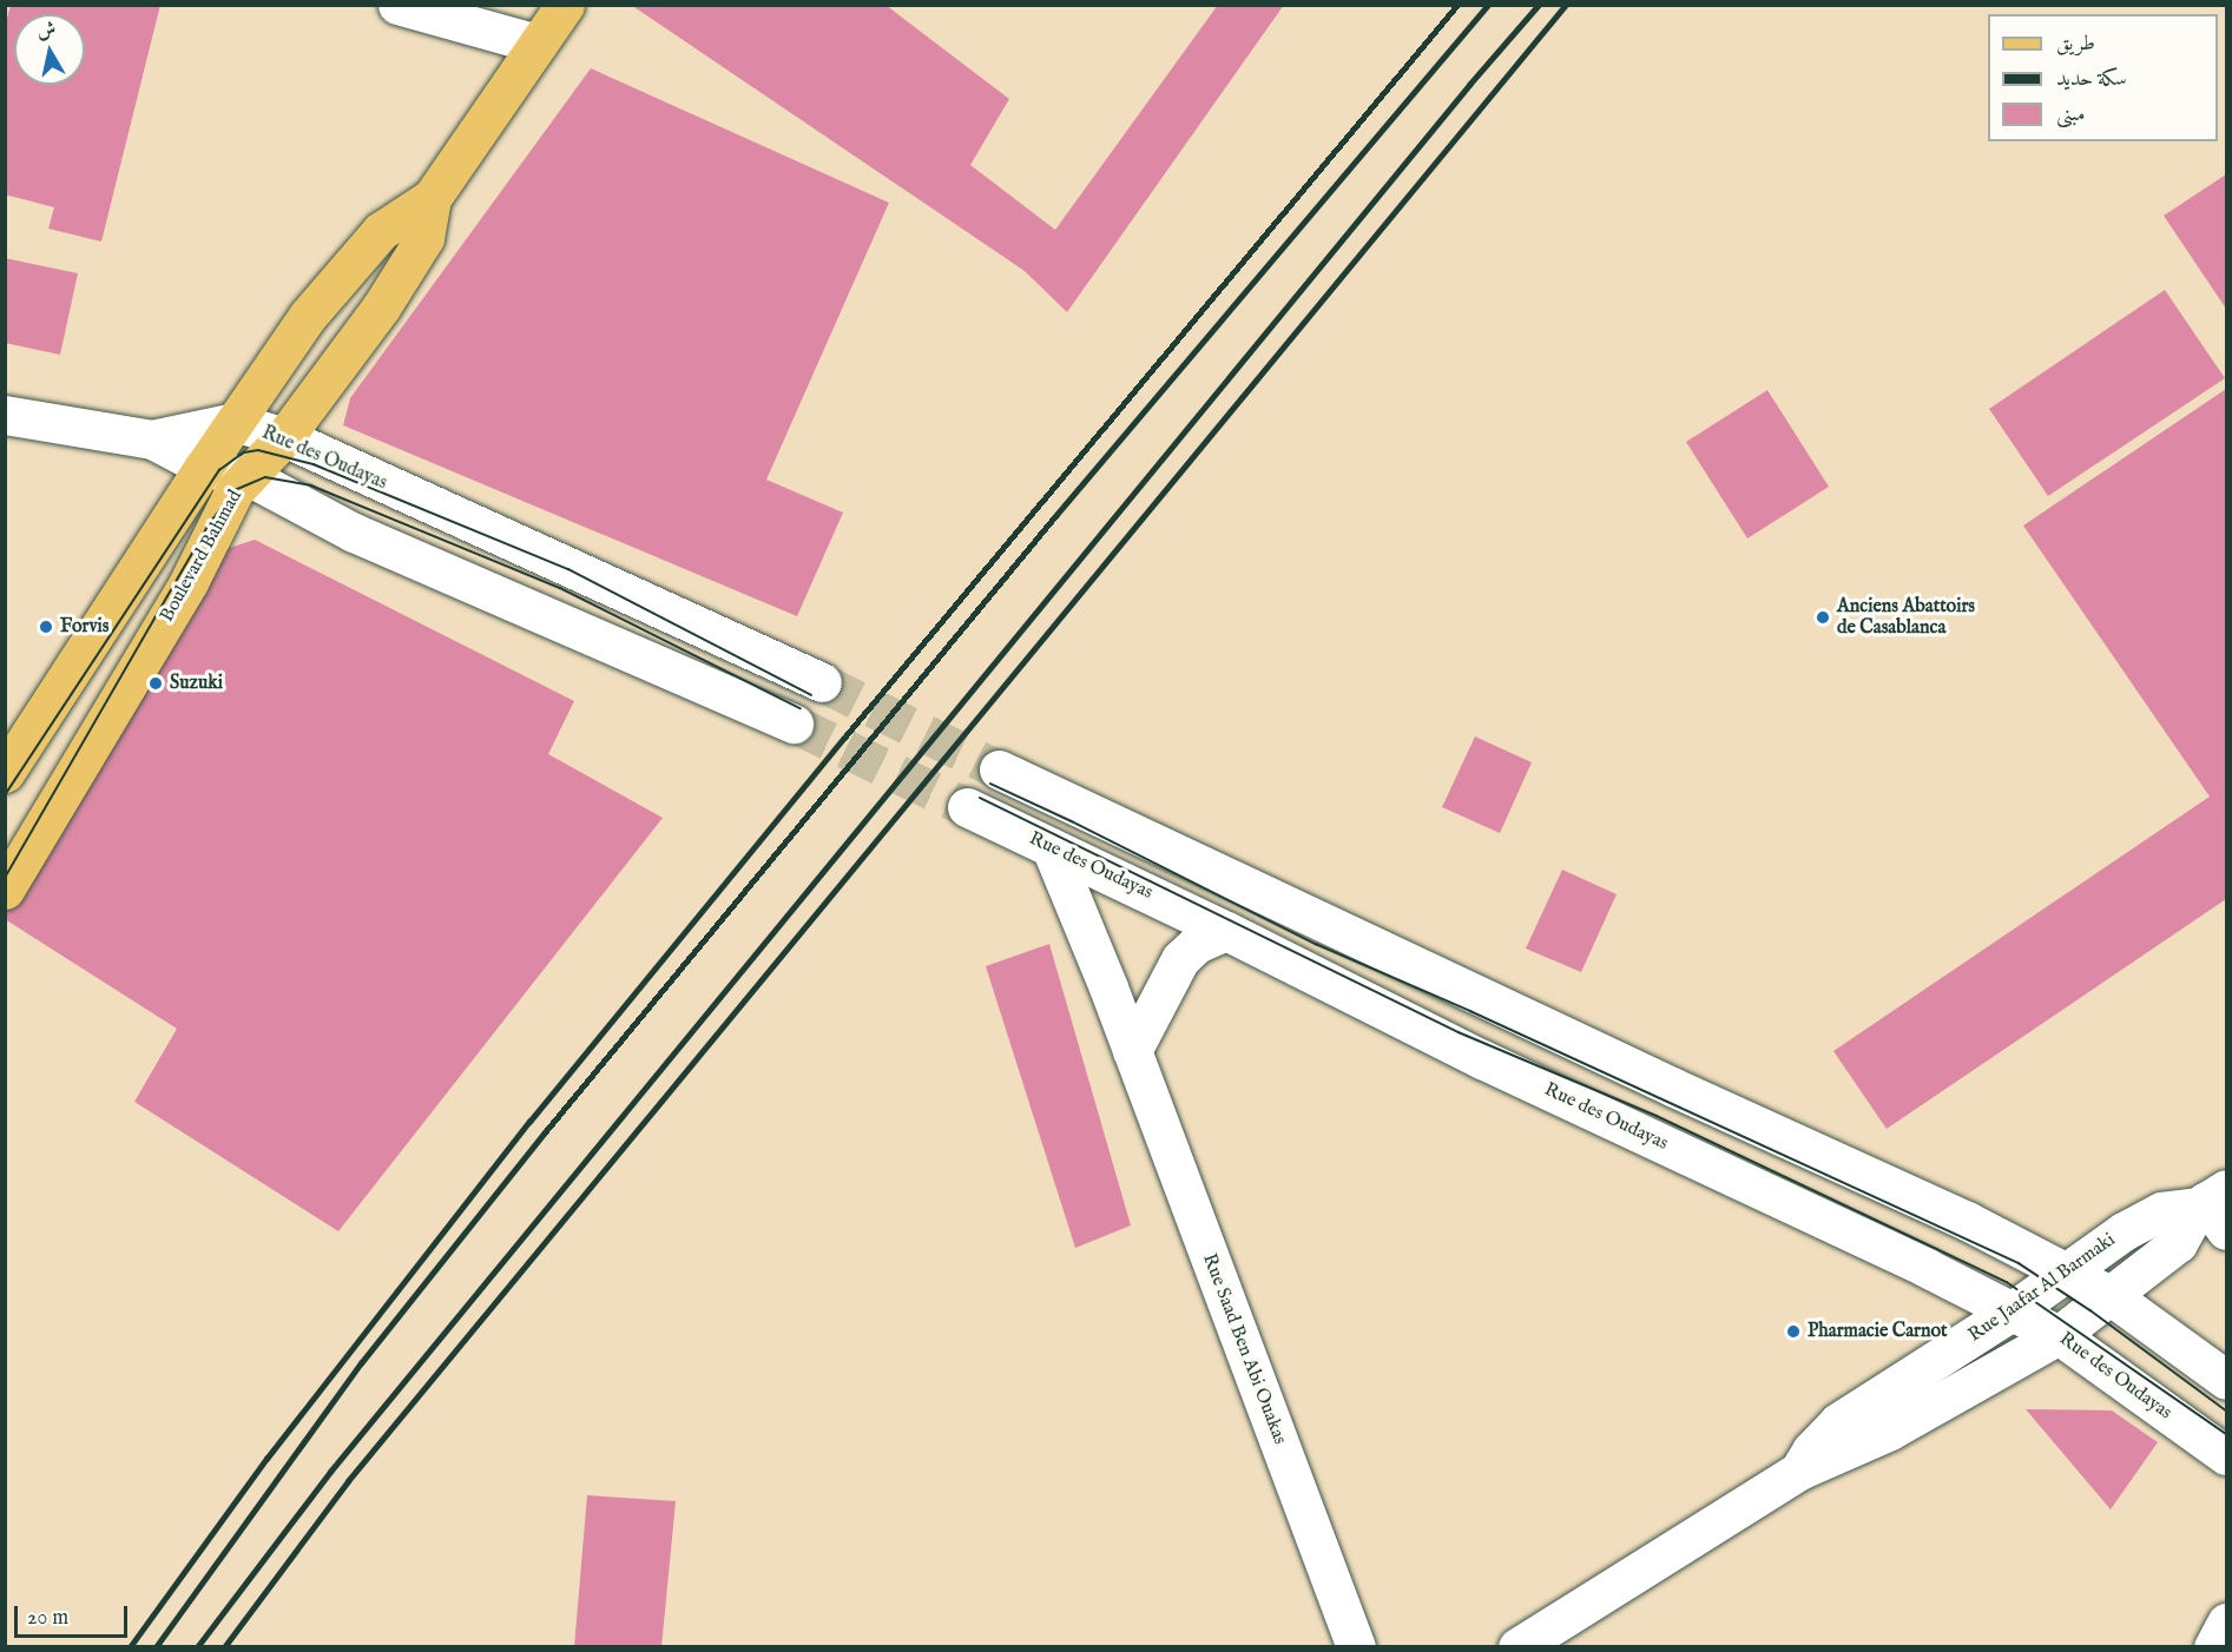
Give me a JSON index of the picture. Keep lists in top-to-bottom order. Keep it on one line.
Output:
{"streets":{"main road":["Boulevard Bahmad"],"street":["Rue des Oudayas","Rue Jaafar Al Barmaki","Rue Saad Ben Abi Ouakas"]},"crossings":[["Rue des Oudayas","Boulevard Bahmad"],["Rue des Oudayas","Rue Jaafar Al Barmaki"],["Rue des Oudayas","Rue Saad Ben Abi Ouakas"]],"places":["Anciens Abattoirs de Casablanca","Forvis","Suzuki","Pharmacie Carnot"],"legend":["طريق","سكة حديد","مبنى"],"scale_bar":"20 m","north":"top"}
